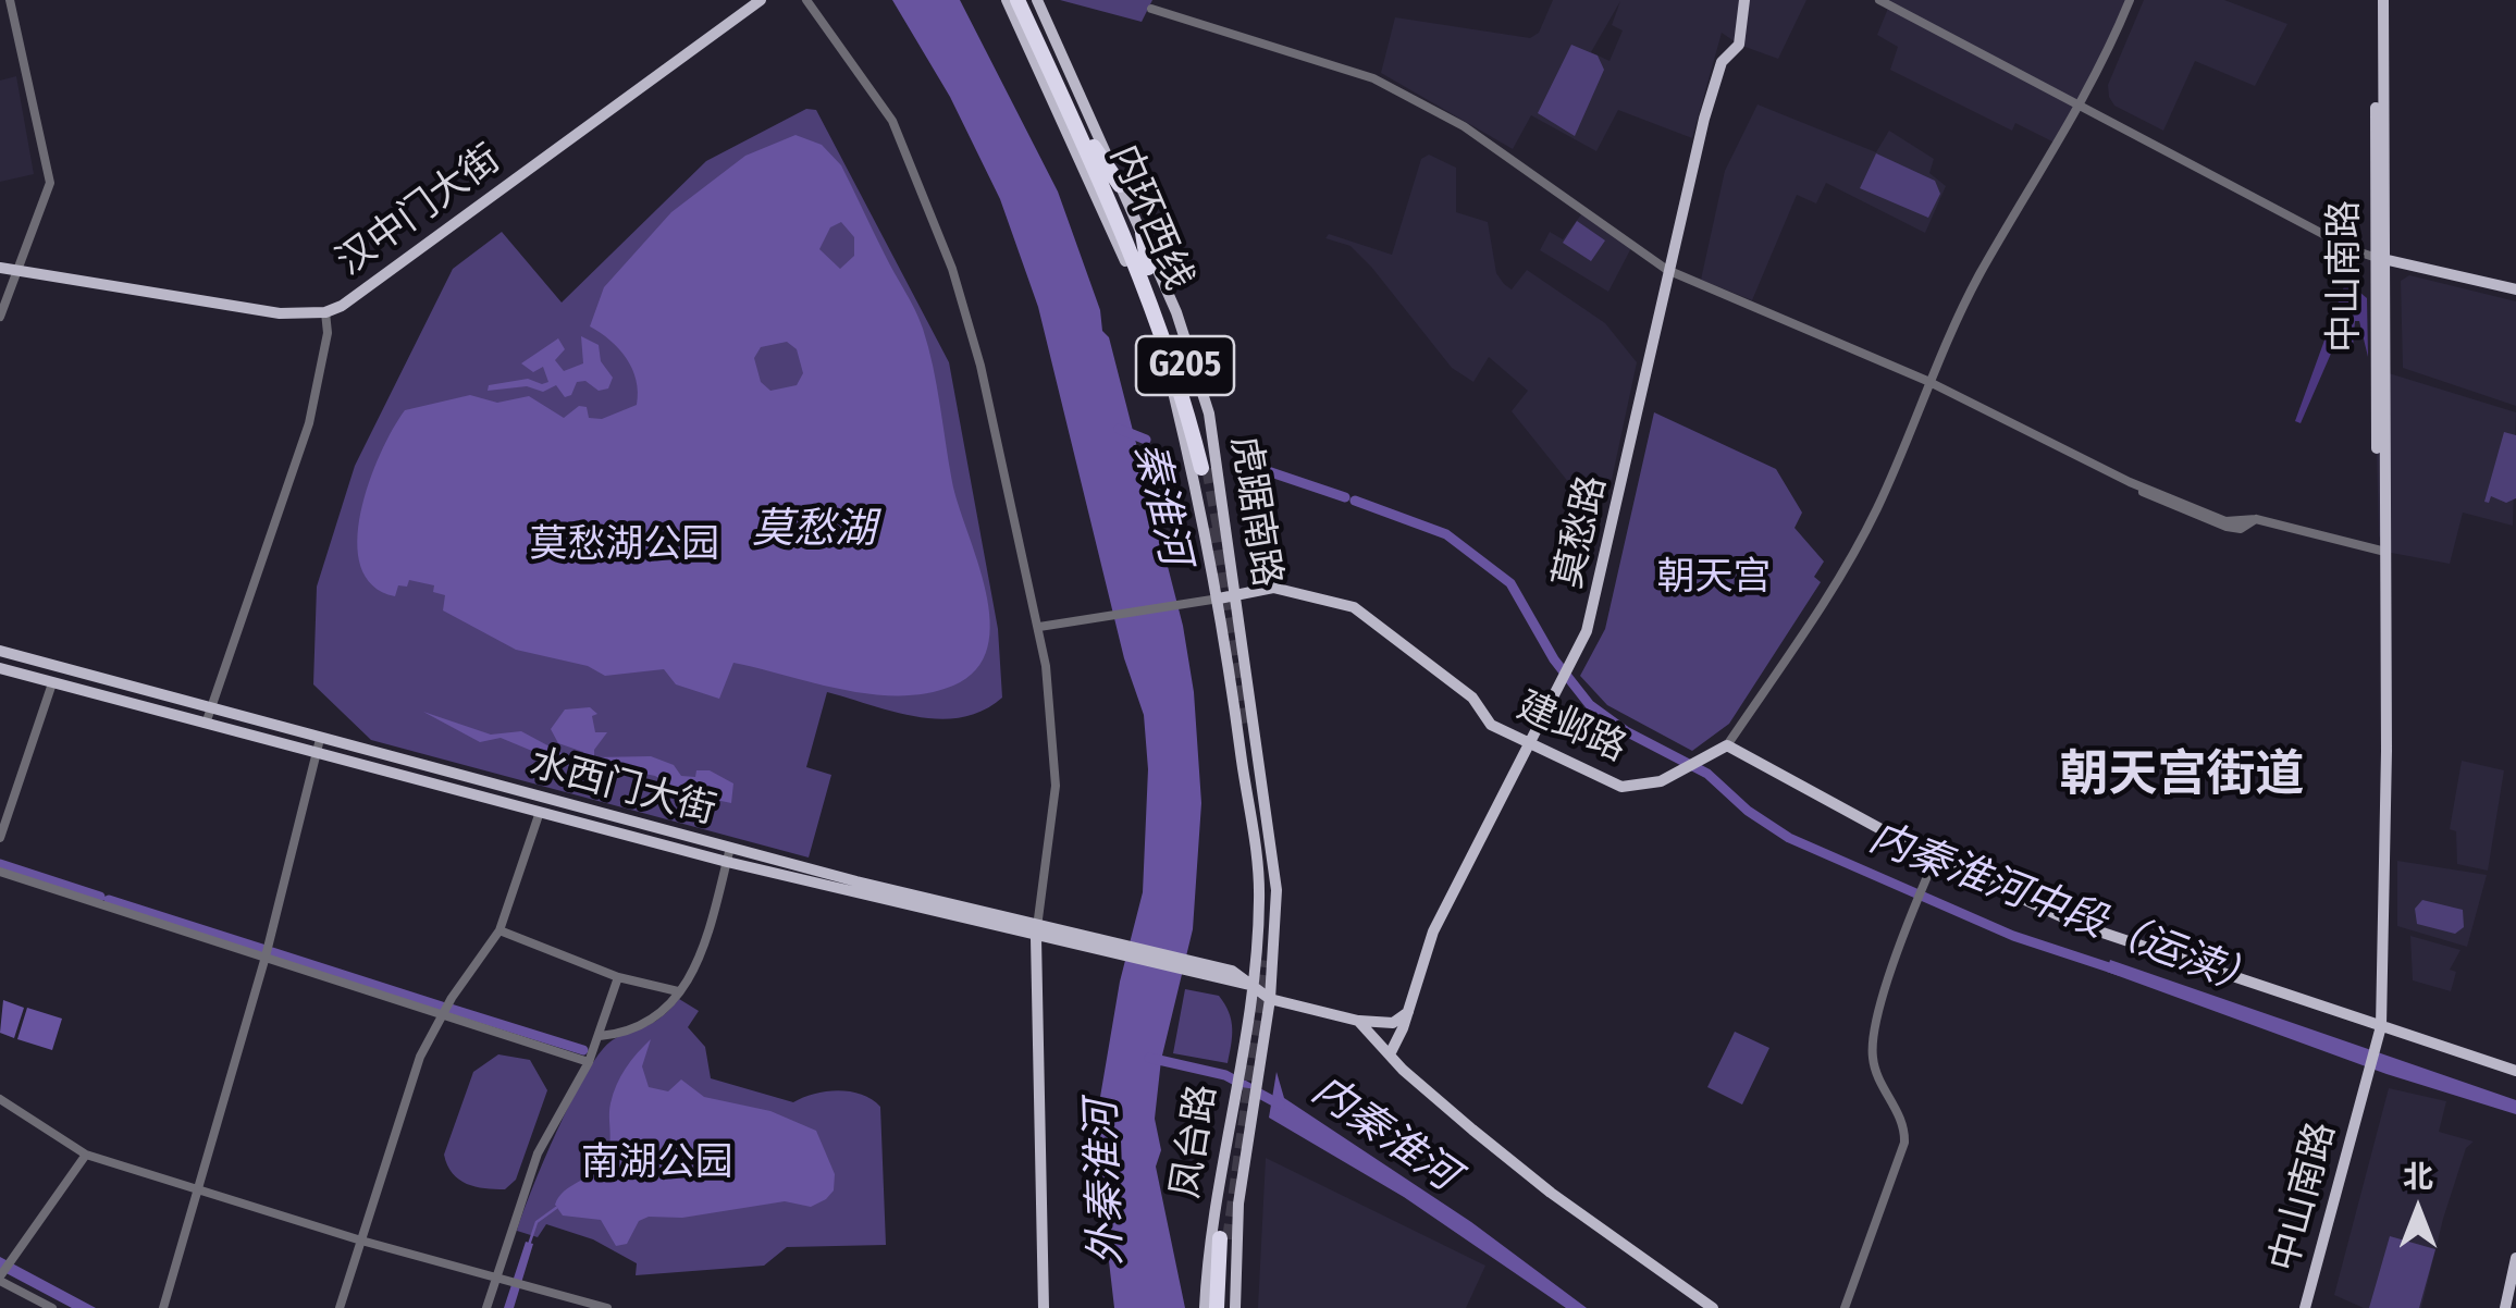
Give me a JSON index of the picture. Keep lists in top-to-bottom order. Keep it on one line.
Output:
{"streets":{"highway":["内环西线","G205"],"main road":["汉中门大街","中山南路","虎踞南路","莫愁路","建邺路","水西门大街","凤台路"]},"crossings":[["内环西线","虎踞南路"],["虎踞南路","建邺路"],["虎踞南路","凤台路"],["莫愁路","建邺路"]],"districts":["朝天宫街道"],"water":["秦淮河","莫愁湖","内秦淮河中段（运渎）","内秦淮河","外秦淮河"],"parks":["莫愁湖公园","朝天宫","南湖公园"],"north":"top"}
